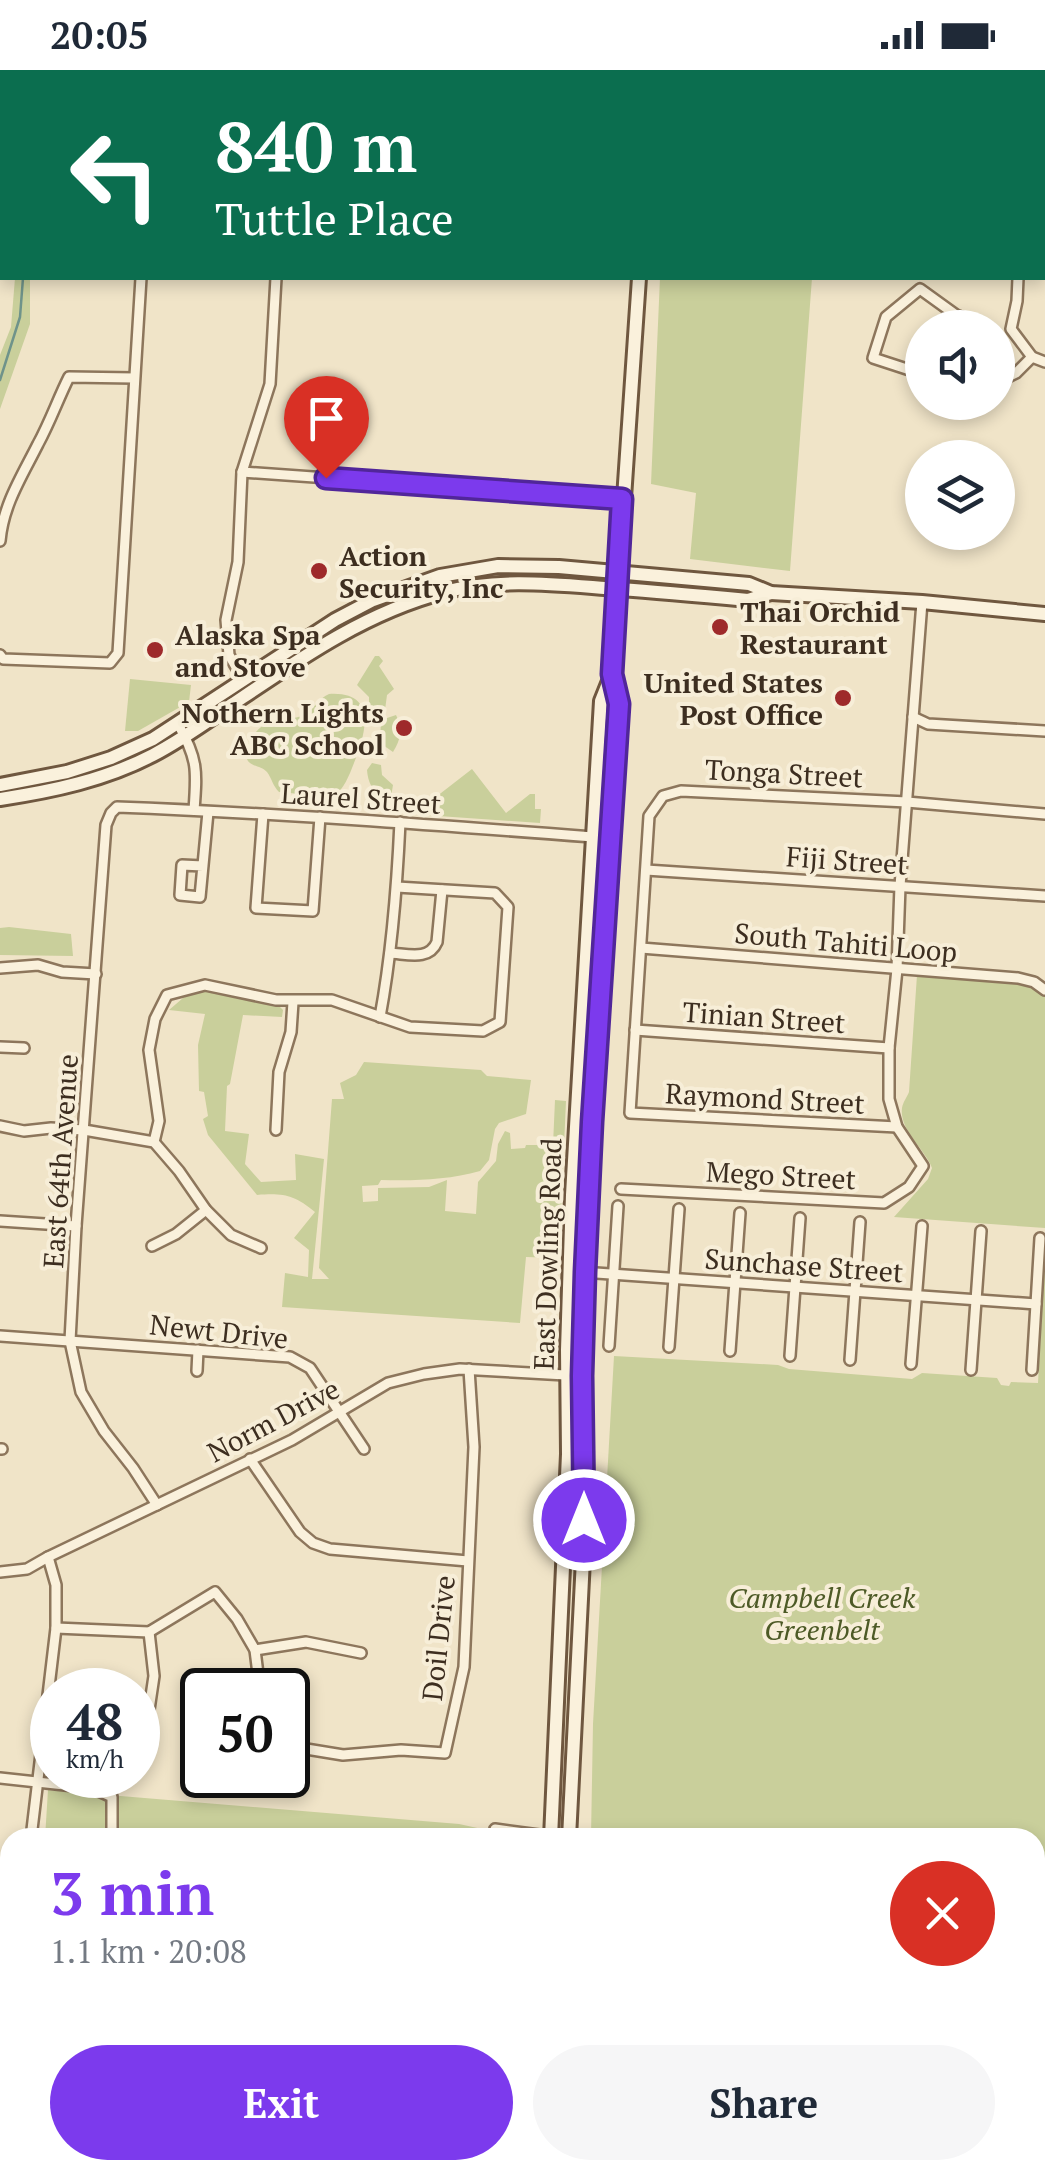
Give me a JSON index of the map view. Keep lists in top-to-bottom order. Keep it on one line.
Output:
{"streets":{"main road":["East Dowling Road"],"street":["Tonga Street","Laurel Street","Fiji Street","South Tahiti Loop","Tinian Street","Raymond Street","East 64th Avenue","Mego Street","Sunchase Street","Newt Drive","Norm Drive","Doil Drive"]},"crossings":[["Tonga Street","Fiji Street"],["Tonga Street","South Tahiti Loop"],["Tonga Street","Tinian Street"],["Tonga Street","Raymond Street"],["Laurel Street","East 64th Avenue"],["Laurel Street","East Dowling Road"],["Raymond Street","Mego Street"],["East 64th Avenue","Newt Drive"],["East 64th Avenue","Norm Drive"],["East Dowling Road","Sunchase Street"],["East Dowling Road","Norm Drive"],["Newt Drive","Norm Drive"],["Norm Drive","Doil Drive"]],"parks":["Campbell Creek Greenbelt"],"places":["Action Security, Inc","Thai Orchid Restaurant","Alaska Spa and Stove","United States Post Office","Nothern Lights ABC School"],"page":{"status":"20:05","turn":["840 m","Tuttle Place"],"speed":"48 km/h","limit":"50","heading":["3 min","1.1 km · 20:08"],"buttons":["Exit","Share"]}}
